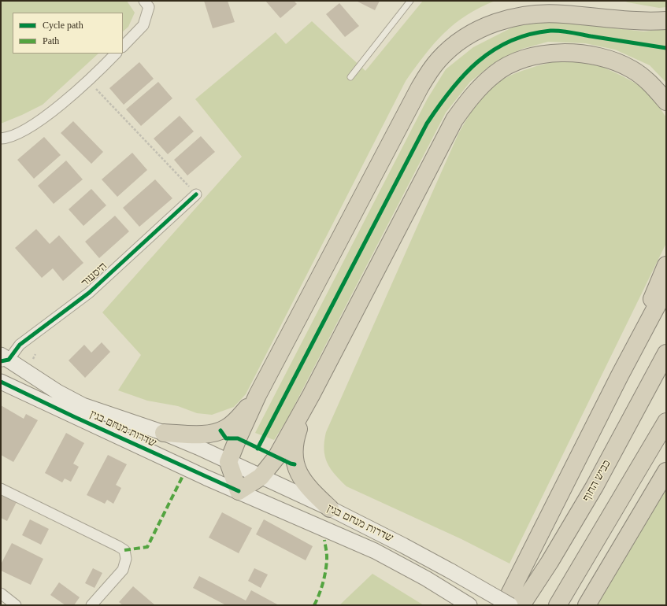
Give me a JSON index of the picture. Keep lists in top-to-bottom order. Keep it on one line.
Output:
{"streets":{"highway":["כביש החוף"],"main road":["שדרות מנחם בגין"],"street":["היסעור"]},"crossings":[["היסעור","שדרות מנחם בגין"]],"legend":["Cycle path","Path"]}
